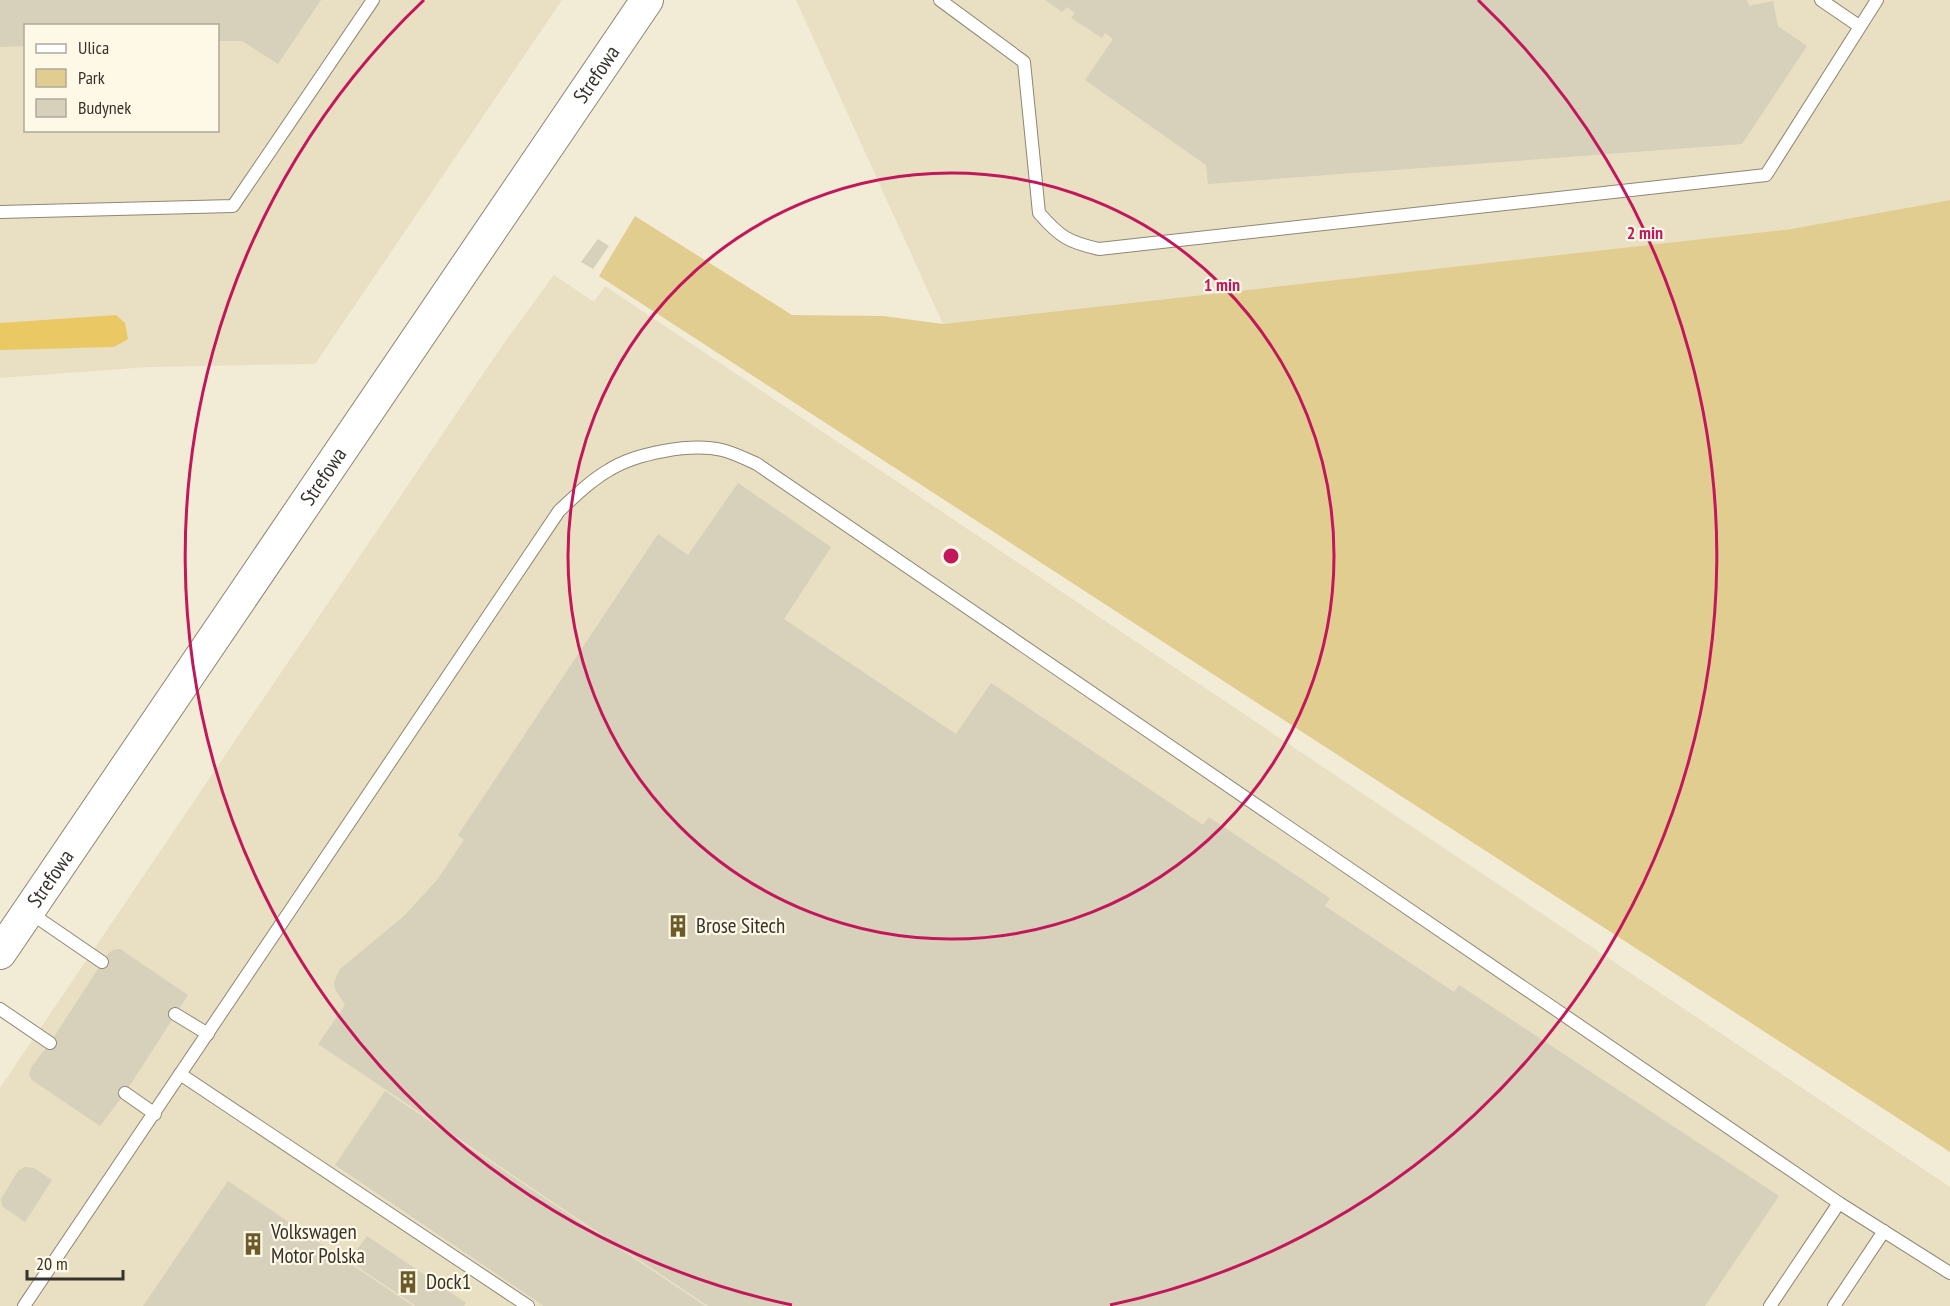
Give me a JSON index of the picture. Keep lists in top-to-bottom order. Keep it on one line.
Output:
{"streets":{"street":["Strefowa"]},"places":{"building":["Brose Sitech","Volkswagen Motor Polska","Dock1"]},"legend":["Ulica","Park","Budynek"],"scale_bar":"20 m","rings":["2 min","1 min"]}
